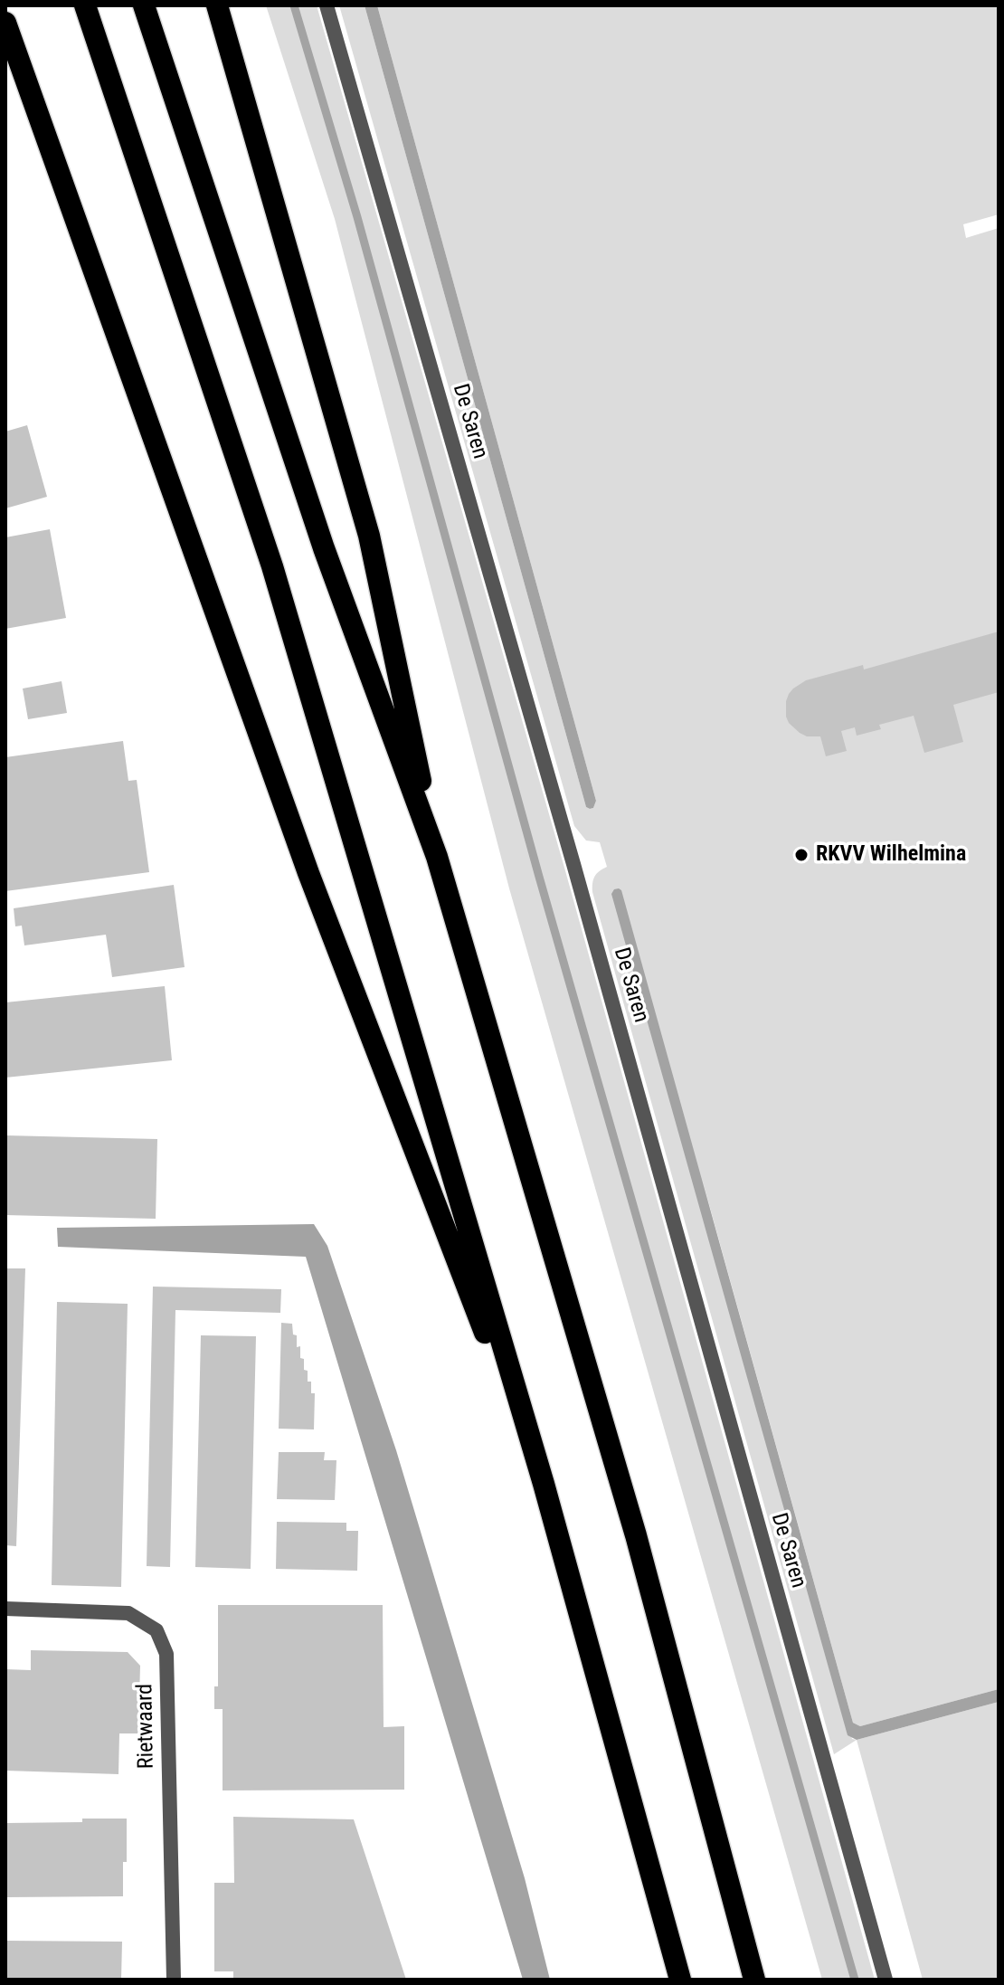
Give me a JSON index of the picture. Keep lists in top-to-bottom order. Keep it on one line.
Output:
{"streets":{"street":["De Saren","Rietwaard"]},"places":["RKVV Wilhelmina"]}
